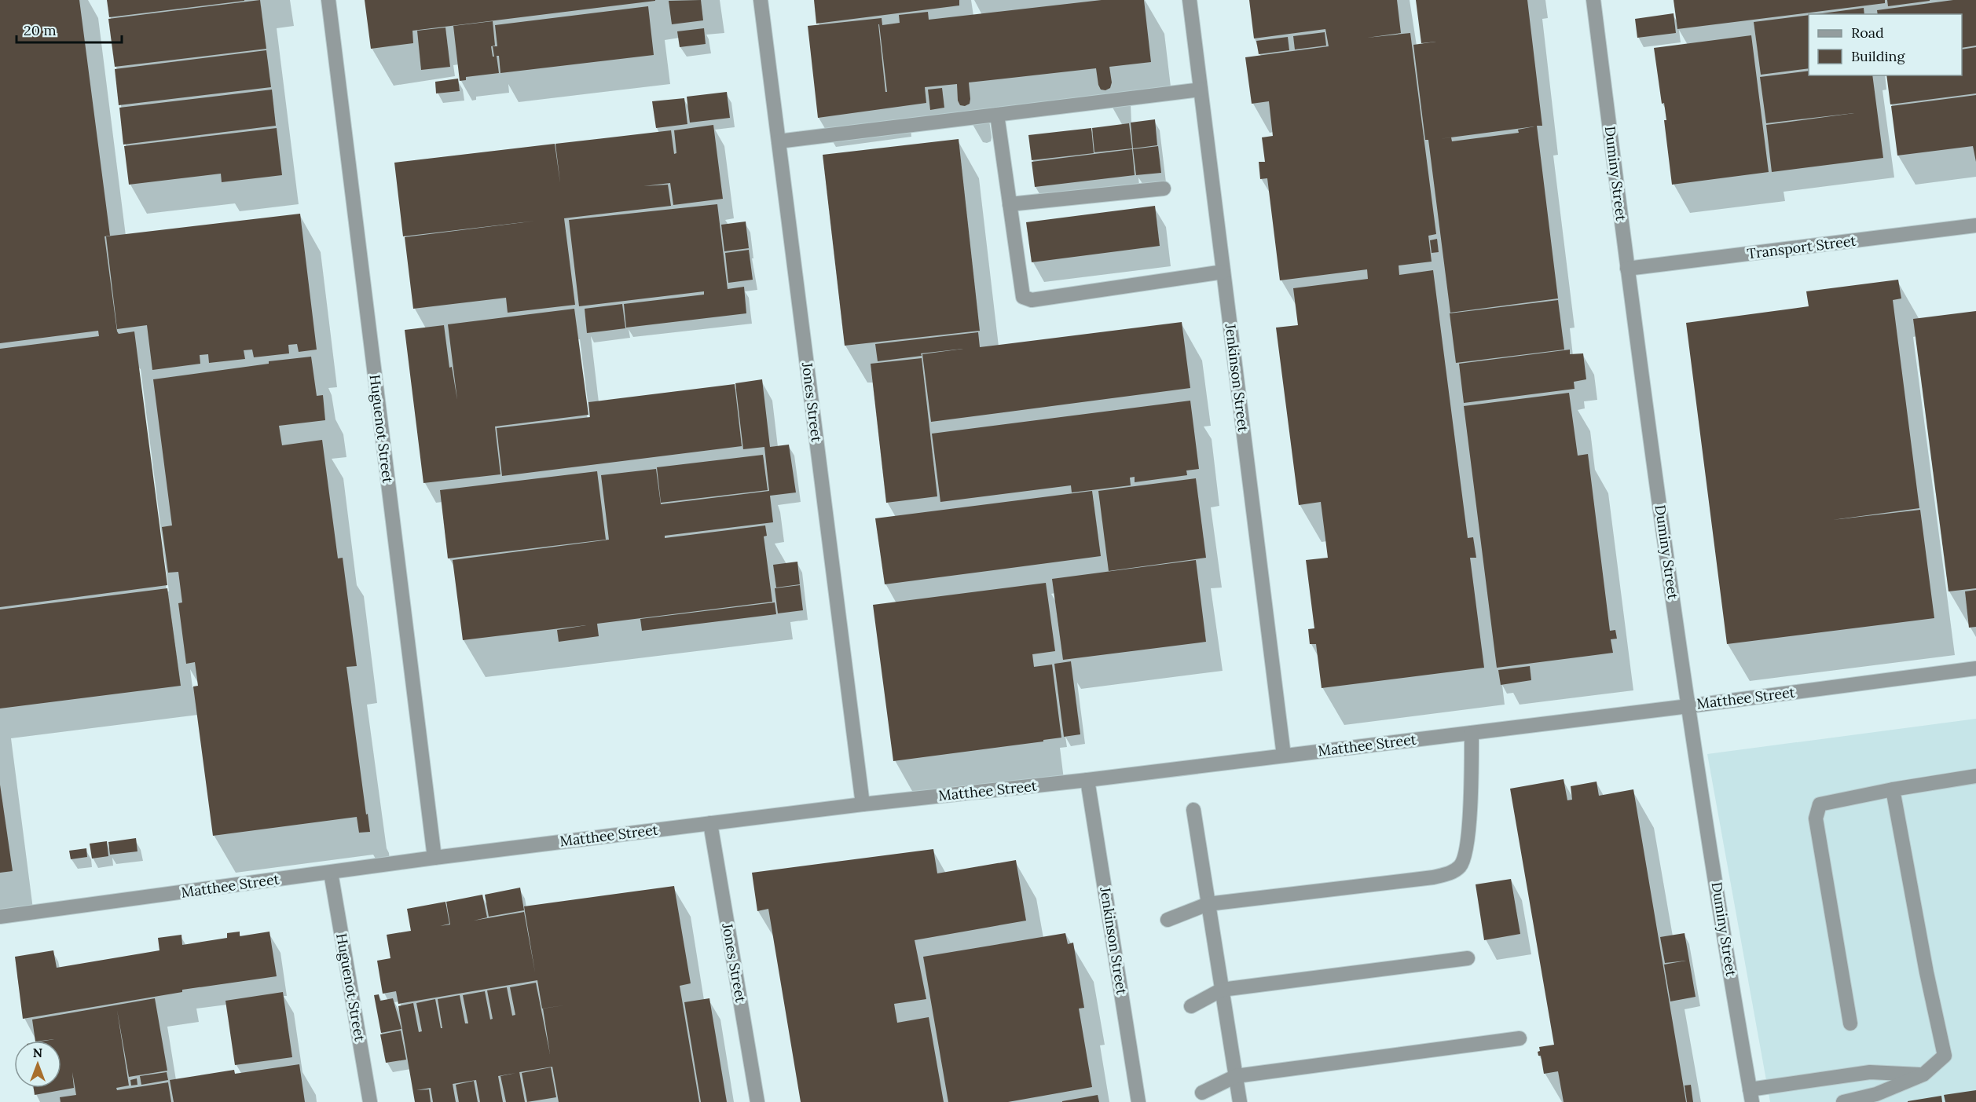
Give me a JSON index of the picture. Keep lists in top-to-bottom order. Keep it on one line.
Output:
{"streets":{"street":["Duminy Street","Transport Street","Jenkinson Street","Jones Street","Huguenot Street","Matthee Street"]},"crossings":[["Duminy Street","Transport Street"],["Duminy Street","Matthee Street"],["Jenkinson Street","Matthee Street"],["Jones Street","Matthee Street"],["Huguenot Street","Matthee Street"]],"legend":["Road","Building"],"scale_bar":"20 m","north":"top"}
